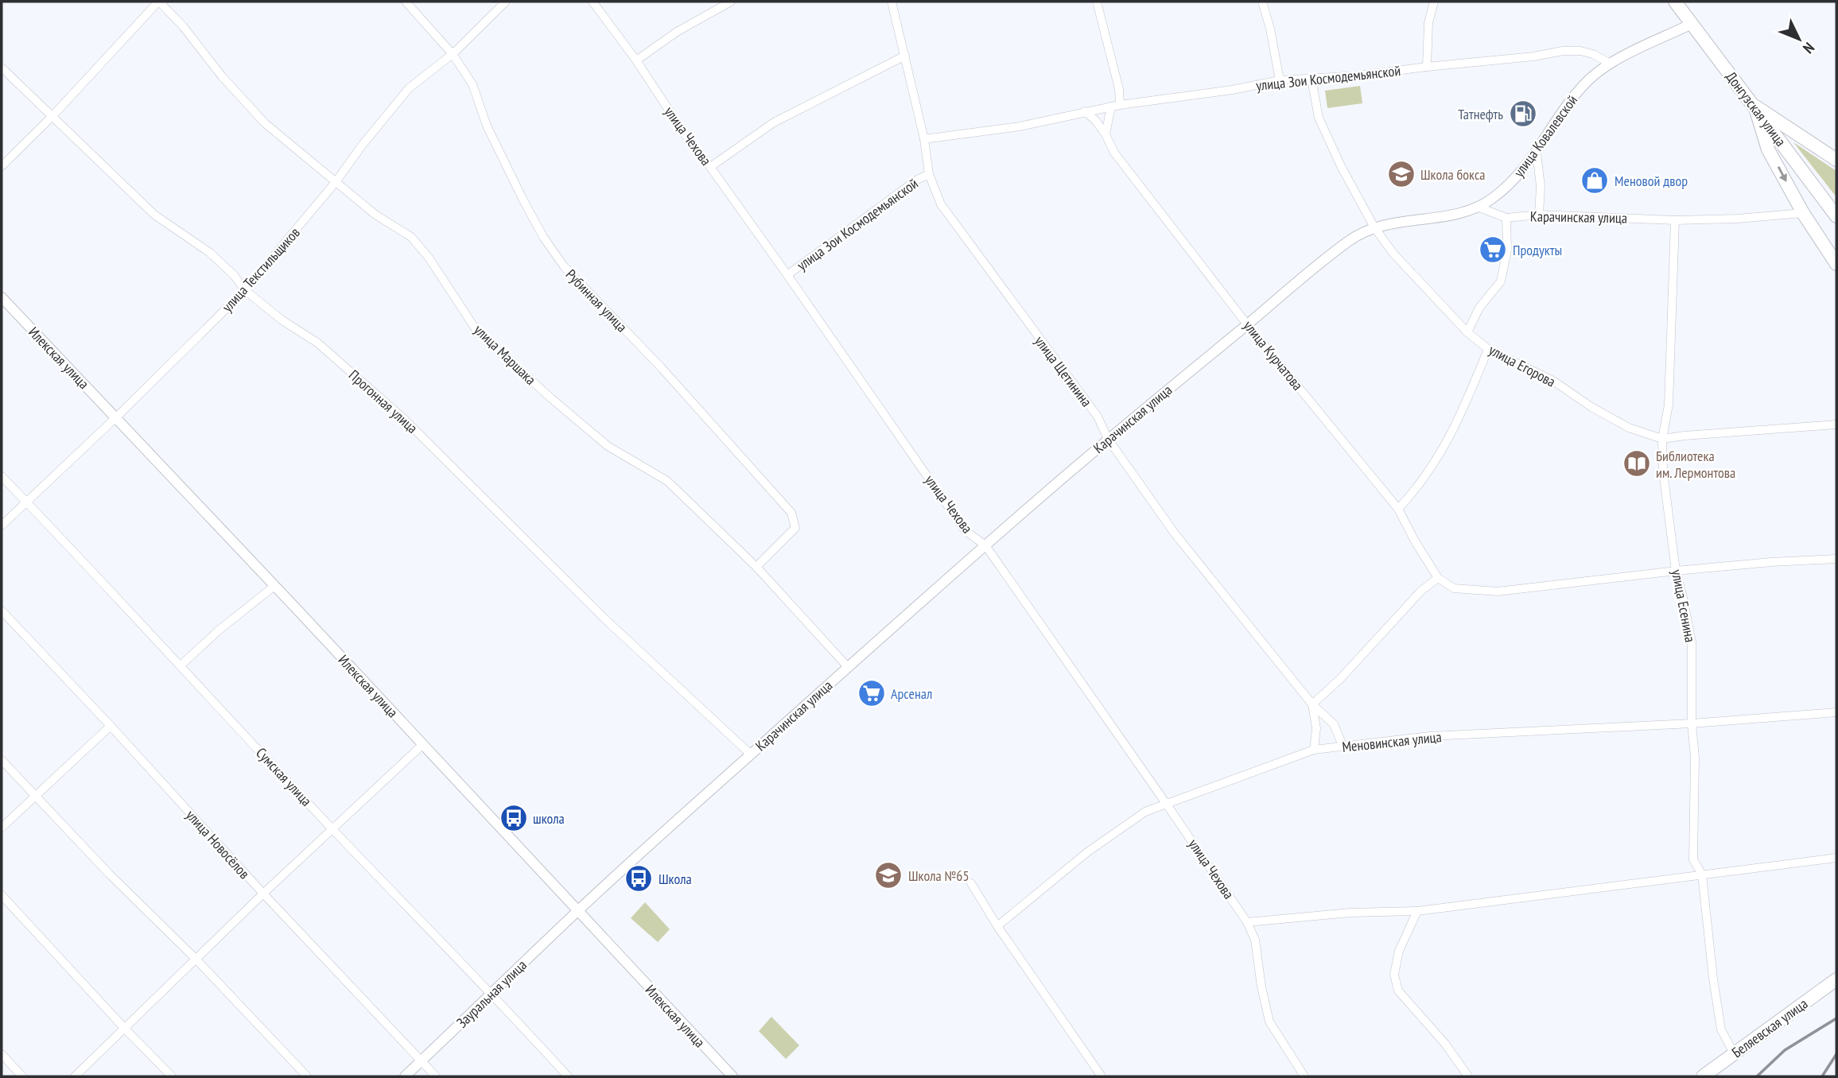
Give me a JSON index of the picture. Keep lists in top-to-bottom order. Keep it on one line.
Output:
{"streets":{"main road":["Донгузская улица","Беляевская улица"],"street":["улица Зои Космодемьянской","улица Чехова","улица Ковалевской","Карачинская улица","улица Текстильщиков","Рубинная улица","улица Маршака","улица Курчатова","Илекская улица","улица Егорова","улица Щетинина","Прогонная улица","улица Есенина","Меновинская улица","Сумская улица","улица Новосёлов","Зауральная улица"]},"crossings":[["улица Зои Космодемьянской","улица Чехова"],["улица Зои Космодемьянской","улица Ковалевской"],["улица Зои Космодемьянской","улица Курчатова"],["улица Зои Космодемьянской","улица Егорова"],["улица Зои Космодемьянской","улица Щетинина"],["улица Чехова","Карачинская улица"],["улица Чехова","Меновинская улица"],["улица Ковалевской","Карачинская улица"],["Карачинская улица","улица Маршака"],["Карачинская улица","улица Курчатова"],["Карачинская улица","Илекская улица"],["Карачинская улица","улица Егорова"],["Карачинская улица","улица Щетинина"],["Карачинская улица","Прогонная улица"],["Карачинская улица","улица Есенина"],["Карачинская улица","Зауральная улица"],["улица Текстильщиков","Рубинная улица"],["улица Текстильщиков","улица Маршака"],["улица Текстильщиков","Илекская улица"],["улица Текстильщиков","Прогонная улица"],["улица Текстильщиков","Сумская улица"],["Рубинная улица","улица Маршака"],["Илекская улица","Зауральная улица"],["улица Егорова","улица Есенина"],["улица Щетинина","Меновинская улица"],["улица Есенина","Меновинская улица"],["улица Есенина","Беляевская улица"],["Сумская улица","Зауральная улица"],["улица Новосёлов","Зауральная улица"]],"places":{"fuel station":["Татнефть"],"school or university":["Школа бокса","Школа №65"],"shop":["Меновой двор"],"supermarket":["Продукты","Арсенал"],"library":["Библиотека им. Лермонтова"],"bus stop":["школа","Школа"]},"north":"bottom right"}
